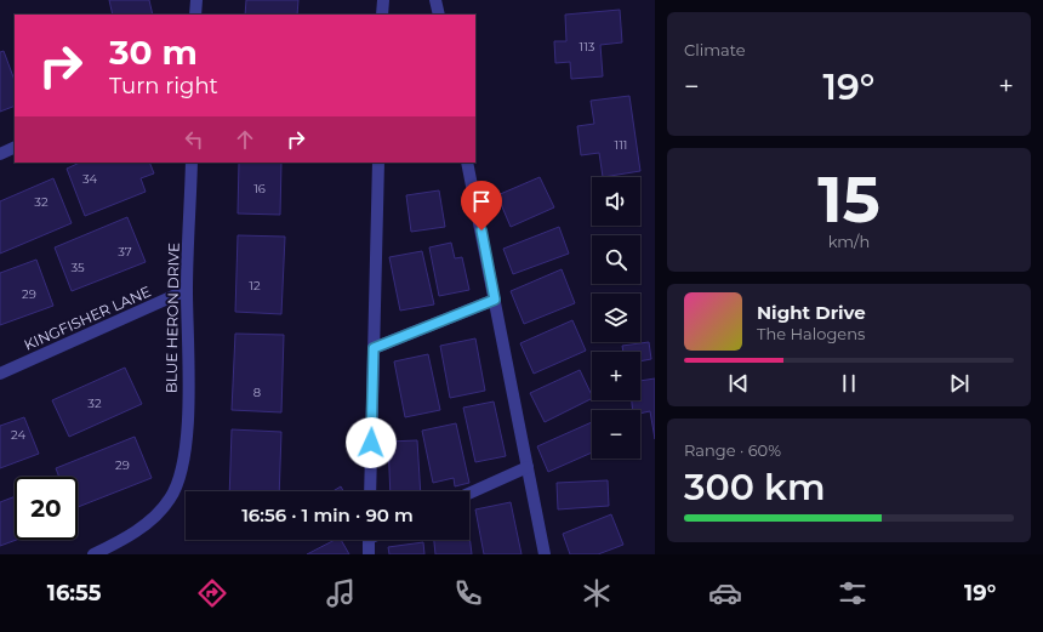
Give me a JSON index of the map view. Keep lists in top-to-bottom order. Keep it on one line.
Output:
{"streets":{"street":["KINGFISHER LANE","BLUE HERON DRIVE"]},"crossings":[["KINGFISHER LANE","BLUE HERON DRIVE"]],"house_numbers":["113","111","34","16","32","37","35","12","29","8","32","24","29"],"page":{"tile":["Climate",["15","km/h"],["Range · 60%","300 km"]],"turn":["30 m","Turn right"],"heat":["−","19°","+"],"map_buttons":["+","−"],"song":["Night Drive","The Halogens"],"limit":"20","trip":"16:56 · 1 min · 90 m","tabs":["16:55","19°"]}}
